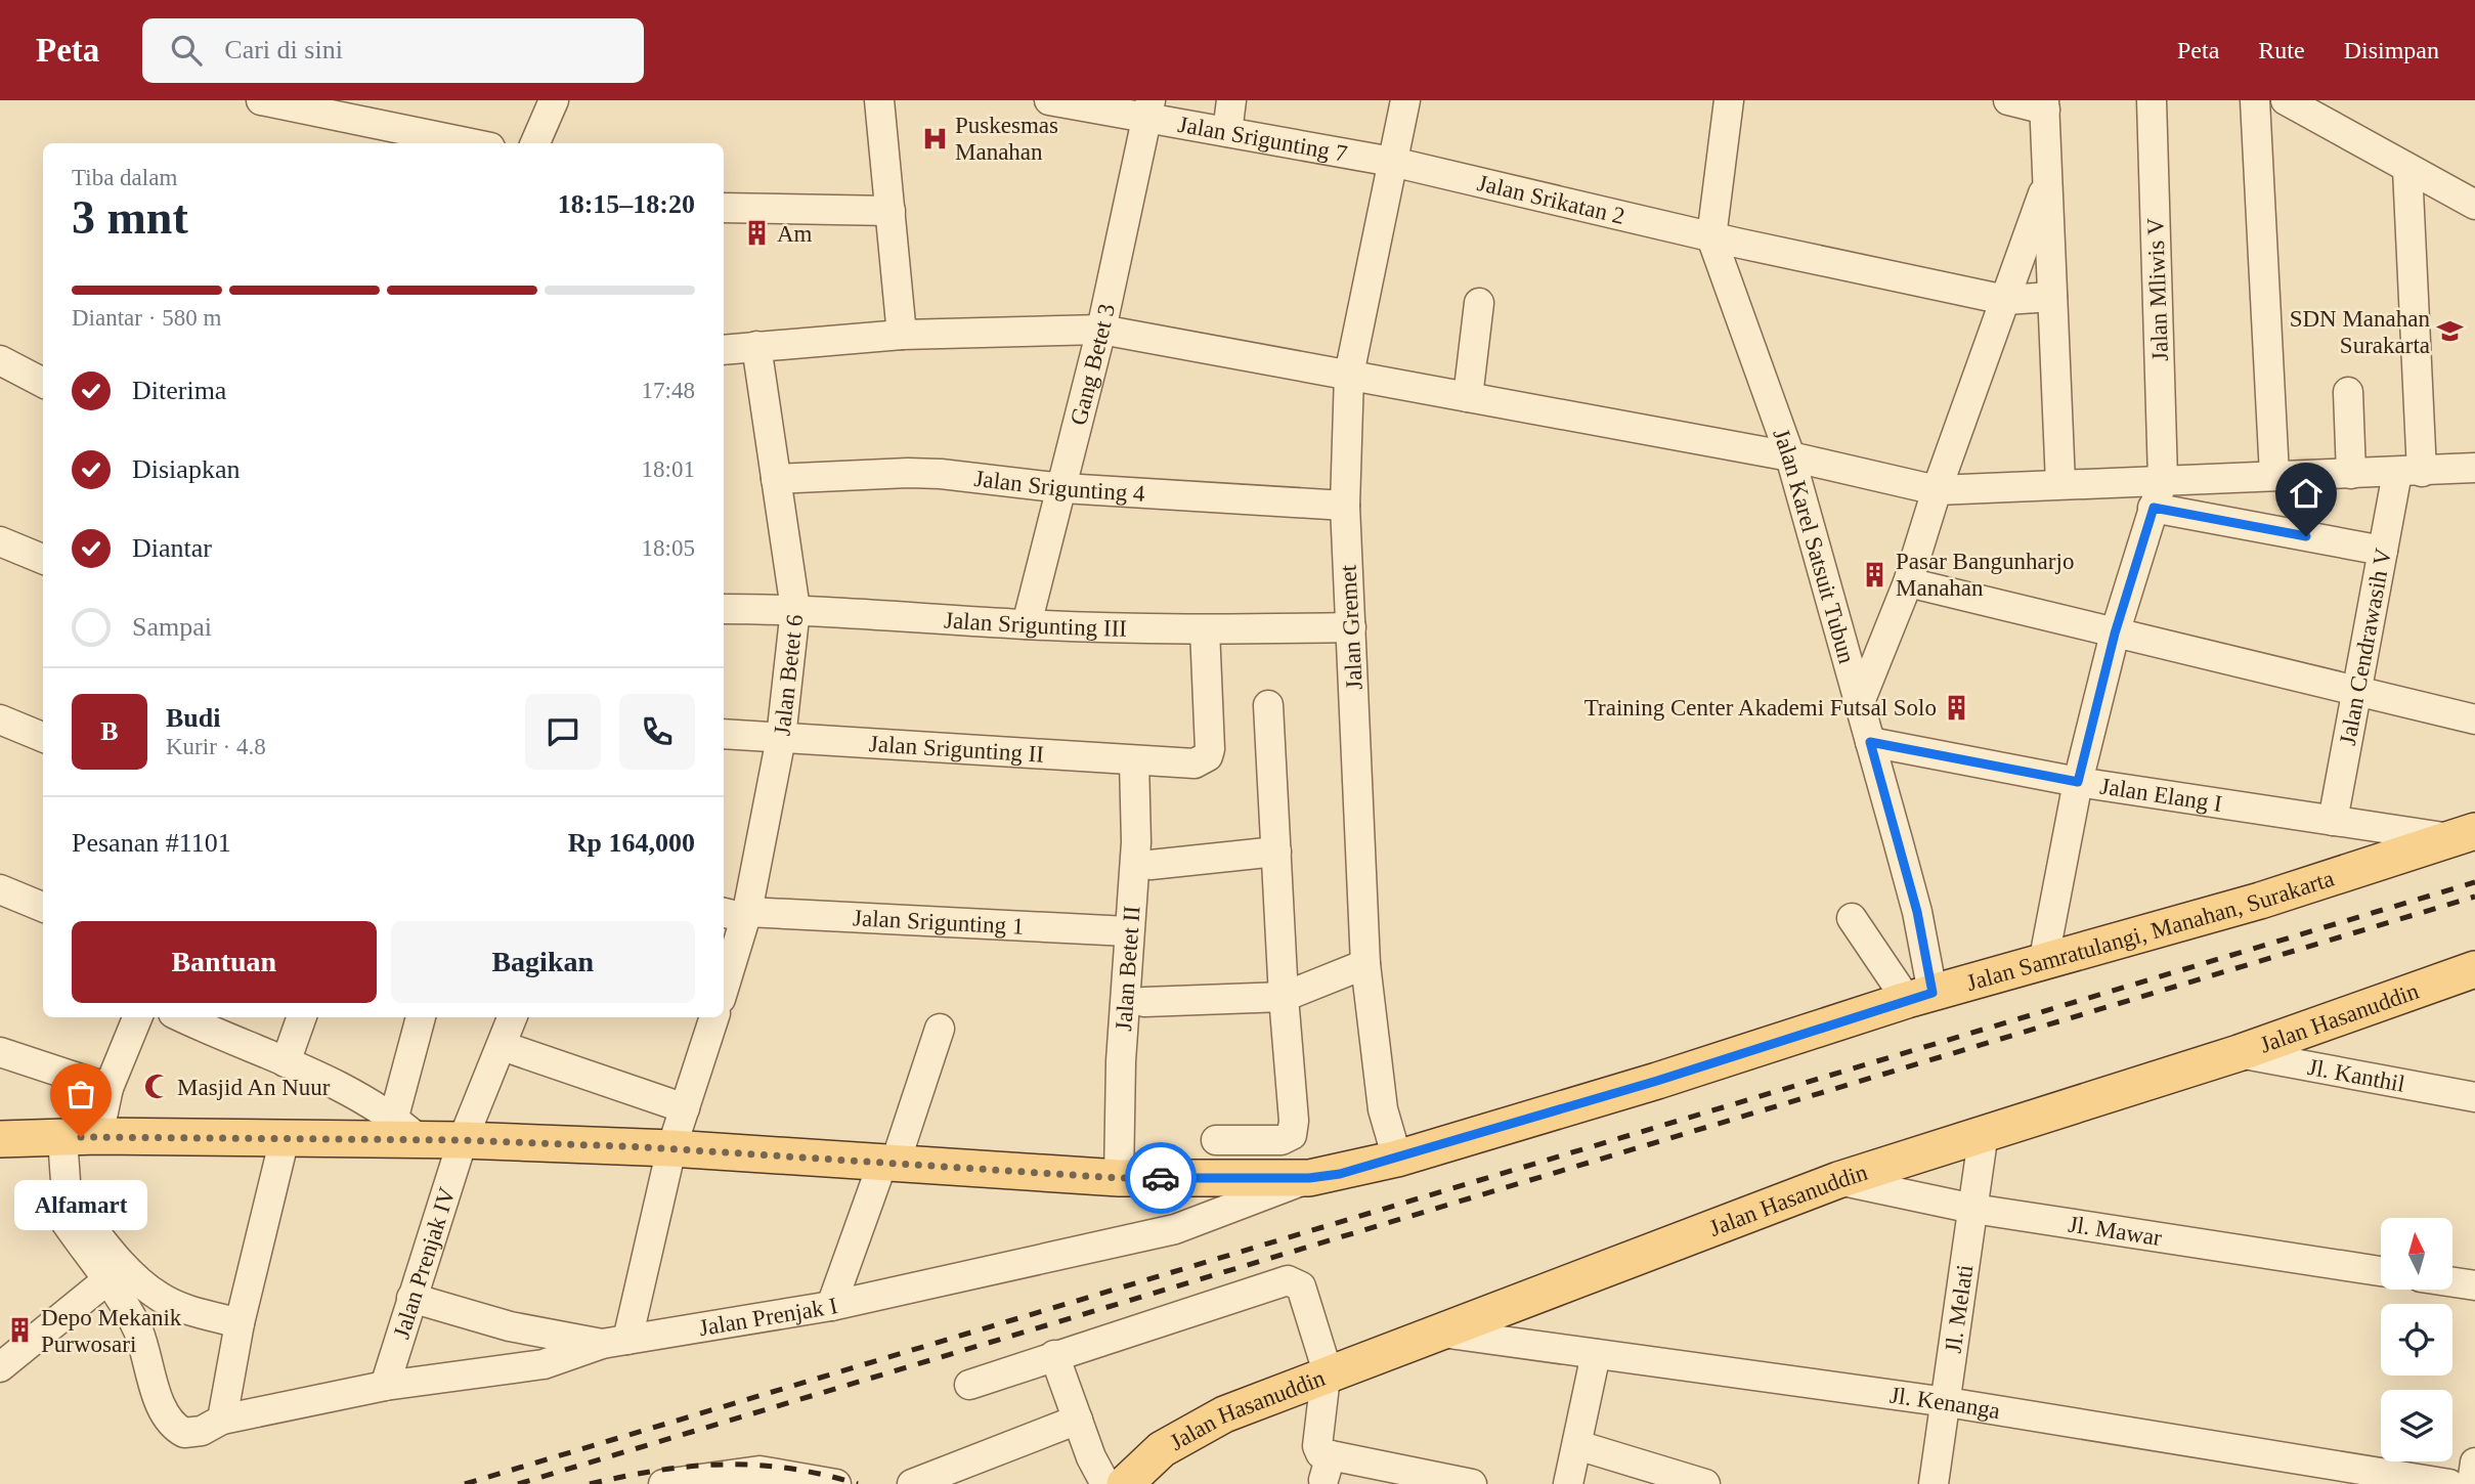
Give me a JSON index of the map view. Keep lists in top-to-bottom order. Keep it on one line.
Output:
{"streets":{"main road":["Jalan Samratulangi, Manahan, Surakarta","Jalan Hasanuddin"],"street":["Jalan Srigunting 7","Jalan Srikatan 2","Jalan Mliwis V","Gang Betet 3","Jalan Srigunting 4","Jalan Karel Satsuit Tubun","Jalan Srigunting III","Jalan Gremet","Jalan Cendrawasih V","Jalan Betet 6","Jalan Srigunting II","Jalan Elang I","Jalan Srigunting 1","Jalan Betet II","Jl. Kanthil","Jl. Mawar","Jalan Prenjak IV","Jl. Melati","Jalan Prenjak I","Jl. Kenanga"]},"crossings":[["Jalan Srigunting 7","Jalan Srikatan 2"],["Jalan Srigunting 7","Gang Betet 3"],["Jalan Srigunting 7","Jalan Gremet"],["Jalan Srikatan 2","Jalan Karel Satsuit Tubun"],["Jalan Srikatan 2","Jalan Gremet"],["Jalan Mliwis V","Jalan Elang I"],["Gang Betet 3","Jalan Srigunting 4"],["Gang Betet 3","Jalan Srigunting III"],["Jalan Srigunting 4","Jalan Gremet"],["Jalan Srigunting 4","Jalan Betet 6"],["Jalan Karel Satsuit Tubun","Jalan Elang I"],["Jalan Karel Satsuit Tubun","Jalan Samratulangi, Manahan, Surakarta"],["Jalan Srigunting III","Jalan Gremet"],["Jalan Srigunting III","Jalan Betet 6"],["Jalan Srigunting III","Jalan Srigunting II"],["Jalan Gremet","Jalan Samratulangi, Manahan, Surakarta"],["Jalan Cendrawasih V","Jalan Elang I"],["Jalan Betet 6","Jalan Srigunting II"],["Jalan Betet 6","Jalan Srigunting 1"],["Jalan Srigunting II","Jalan Betet II"],["Jalan Elang I","Jalan Samratulangi, Manahan, Surakarta"],["Jalan Srigunting 1","Jalan Betet II"],["Jalan Samratulangi, Manahan, Surakarta","Jalan Betet II"],["Jalan Samratulangi, Manahan, Surakarta","Jalan Prenjak IV"],["Jalan Samratulangi, Manahan, Surakarta","Jalan Prenjak I"],["Jalan Hasanuddin","Jl. Kanthil"],["Jalan Hasanuddin","Jl. Mawar"],["Jalan Hasanuddin","Jl. Melati"],["Jalan Hasanuddin","Jl. Kenanga"],["Jl. Mawar","Jl. Melati"],["Jalan Prenjak IV","Jalan Prenjak I"],["Jl. Melati","Jl. Kenanga"]],"places":{"hospital":["Puskesmas Manahan"],"building":["Am","Pasar Bangunharjo Manahan","Training Center Akademi Futsal Solo","Depo Mekanik Purwosari"],"school or university":["SDN Manahan Surakarta"],"mosque":["Masjid An Nuur"],"other":["Alfamart"]},"north":"top","page":{"header":"Peta","search":"Cari di sini","nav":["Peta","Rute","Disimpan"],"heading":["3 mnt","Tiba dalam","18:15–18:20"],"panel":["Budi","Kurir · 4.8","Pesanan #1101","Rp 164,000"],"bar":"Diantar · 580 m","list":[["Diterima","17:48"],["Disiapkan","18:01"],["Diantar","18:05"],"Sampai"],"round":"B","buttons":["Bantuan","Bagikan"],"bubble":"Alfamart"}}
